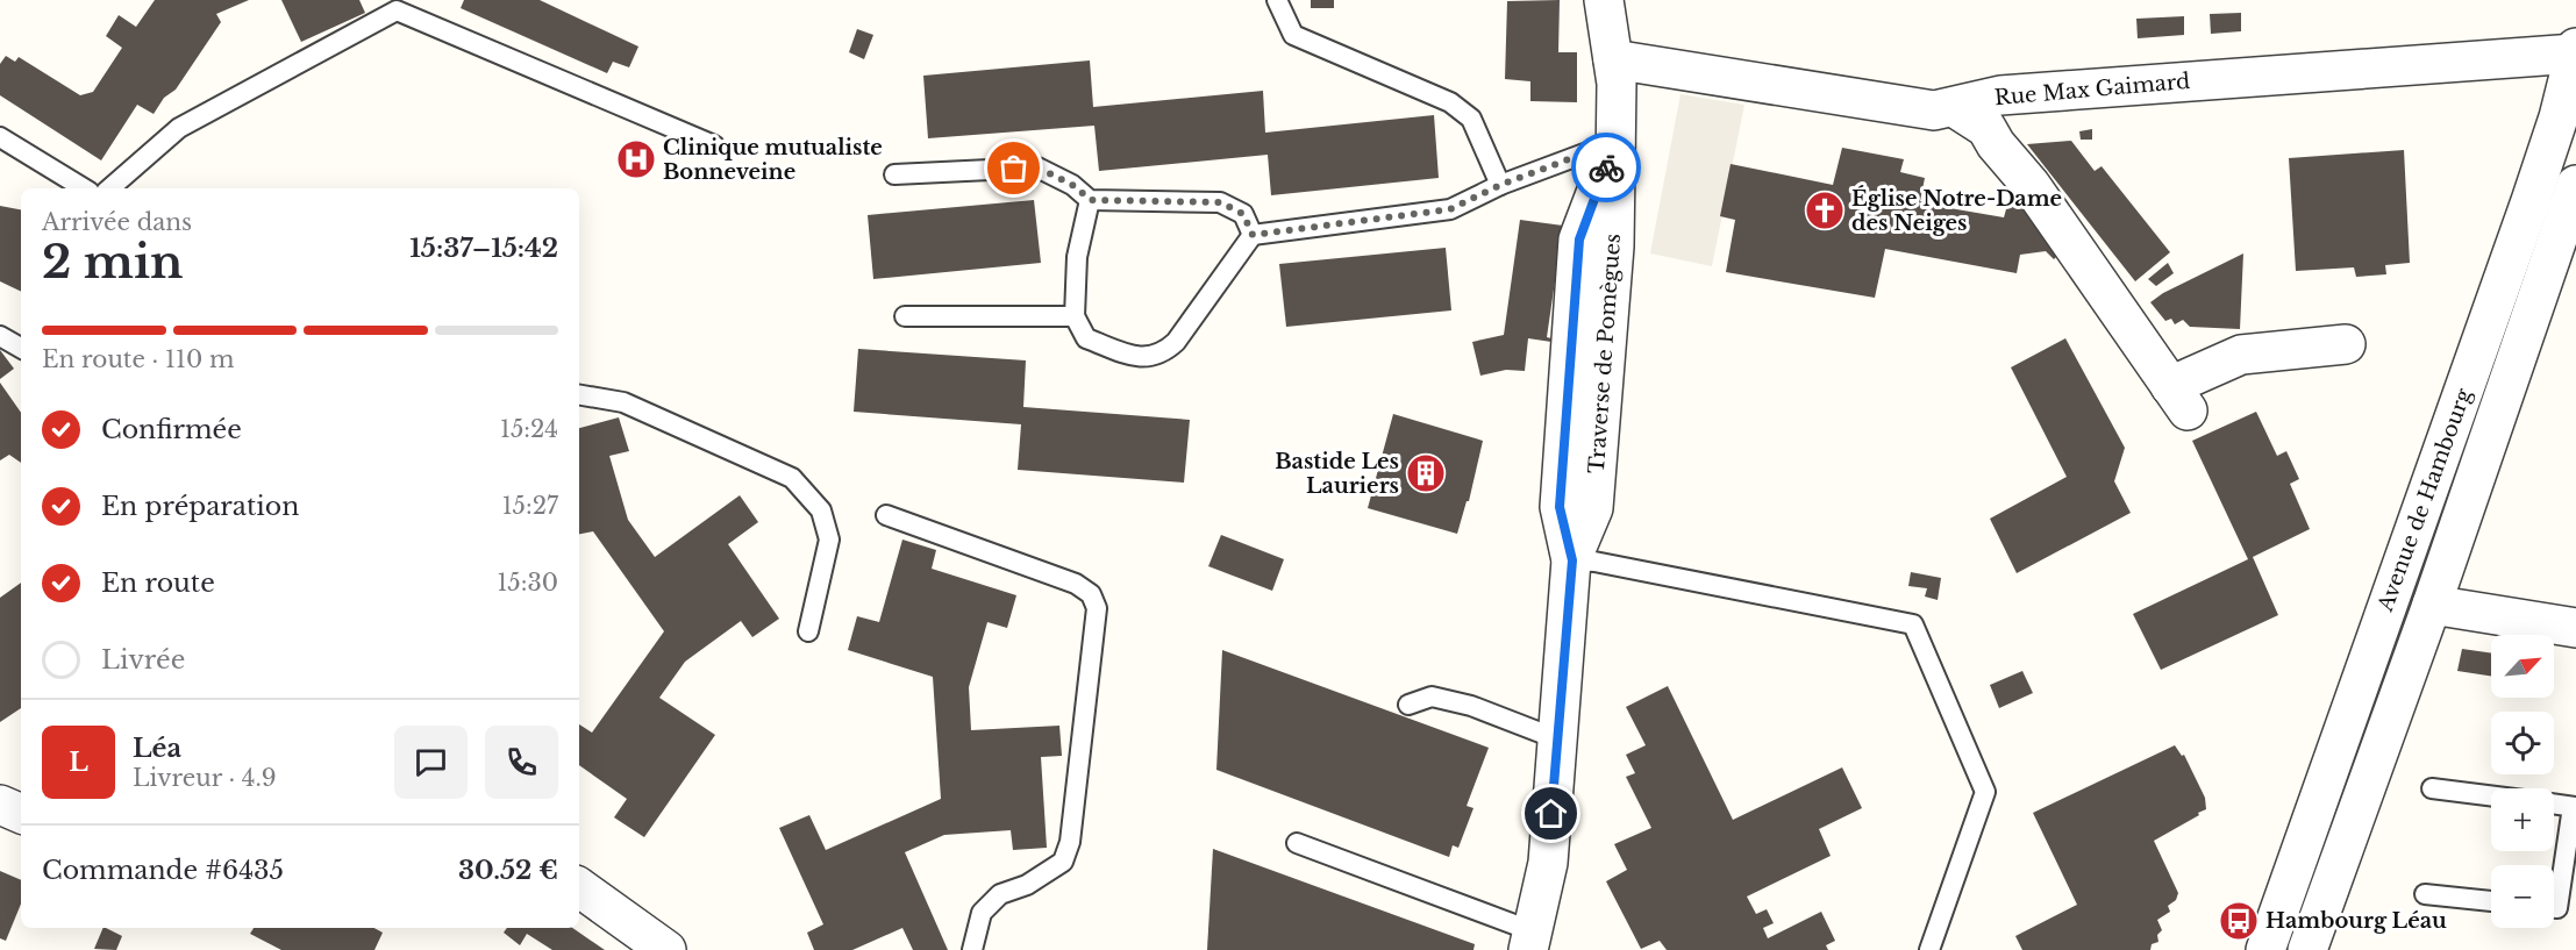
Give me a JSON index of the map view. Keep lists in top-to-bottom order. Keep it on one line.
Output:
{"streets":{"street":["Rue Max Gaimard","Traverse de Pomègues","Avenue de Hambourg"]},"crossings":[["Rue Max Gaimard","Traverse de Pomègues"],["Rue Max Gaimard","Avenue de Hambourg"]],"places":{"hospital":["Clinique mutualiste Bonneveine"],"church":["Église Notre-Dame des Neiges"],"building":["Bastide Les Lauriers"],"bus stop":["Hambourg Léau"]},"north":"top right","page":{"heading":["2 min","Arrivée dans","15:37–15:42"],"panel":["Léa","Livreur · 4.9","Commande #6435","30.52 €"],"bar":"En route · 110 m","list":[["Confirmée","15:24"],["En préparation","15:27"],["En route","15:30"],"Livrée"],"map_buttons":["+","−"],"round":"L"}}
